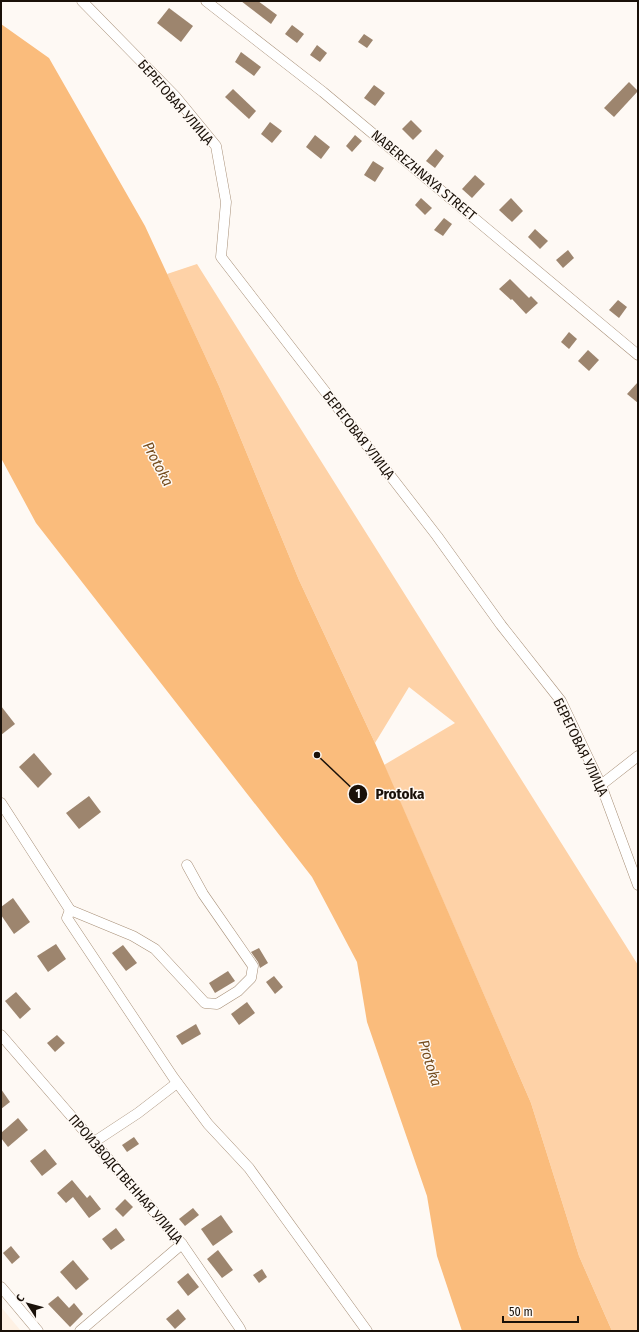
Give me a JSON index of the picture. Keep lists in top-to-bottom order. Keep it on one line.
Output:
{"streets":{"street":["БЕРЕГОВАЯ УЛИЦА","NABEREZHNAYA STREET","ПРОИЗВОДСТВЕННАЯ УЛИЦА"]},"water":["Protoka"],"places":["Protoka"],"scale_bar":"50 m","north":"top left"}
